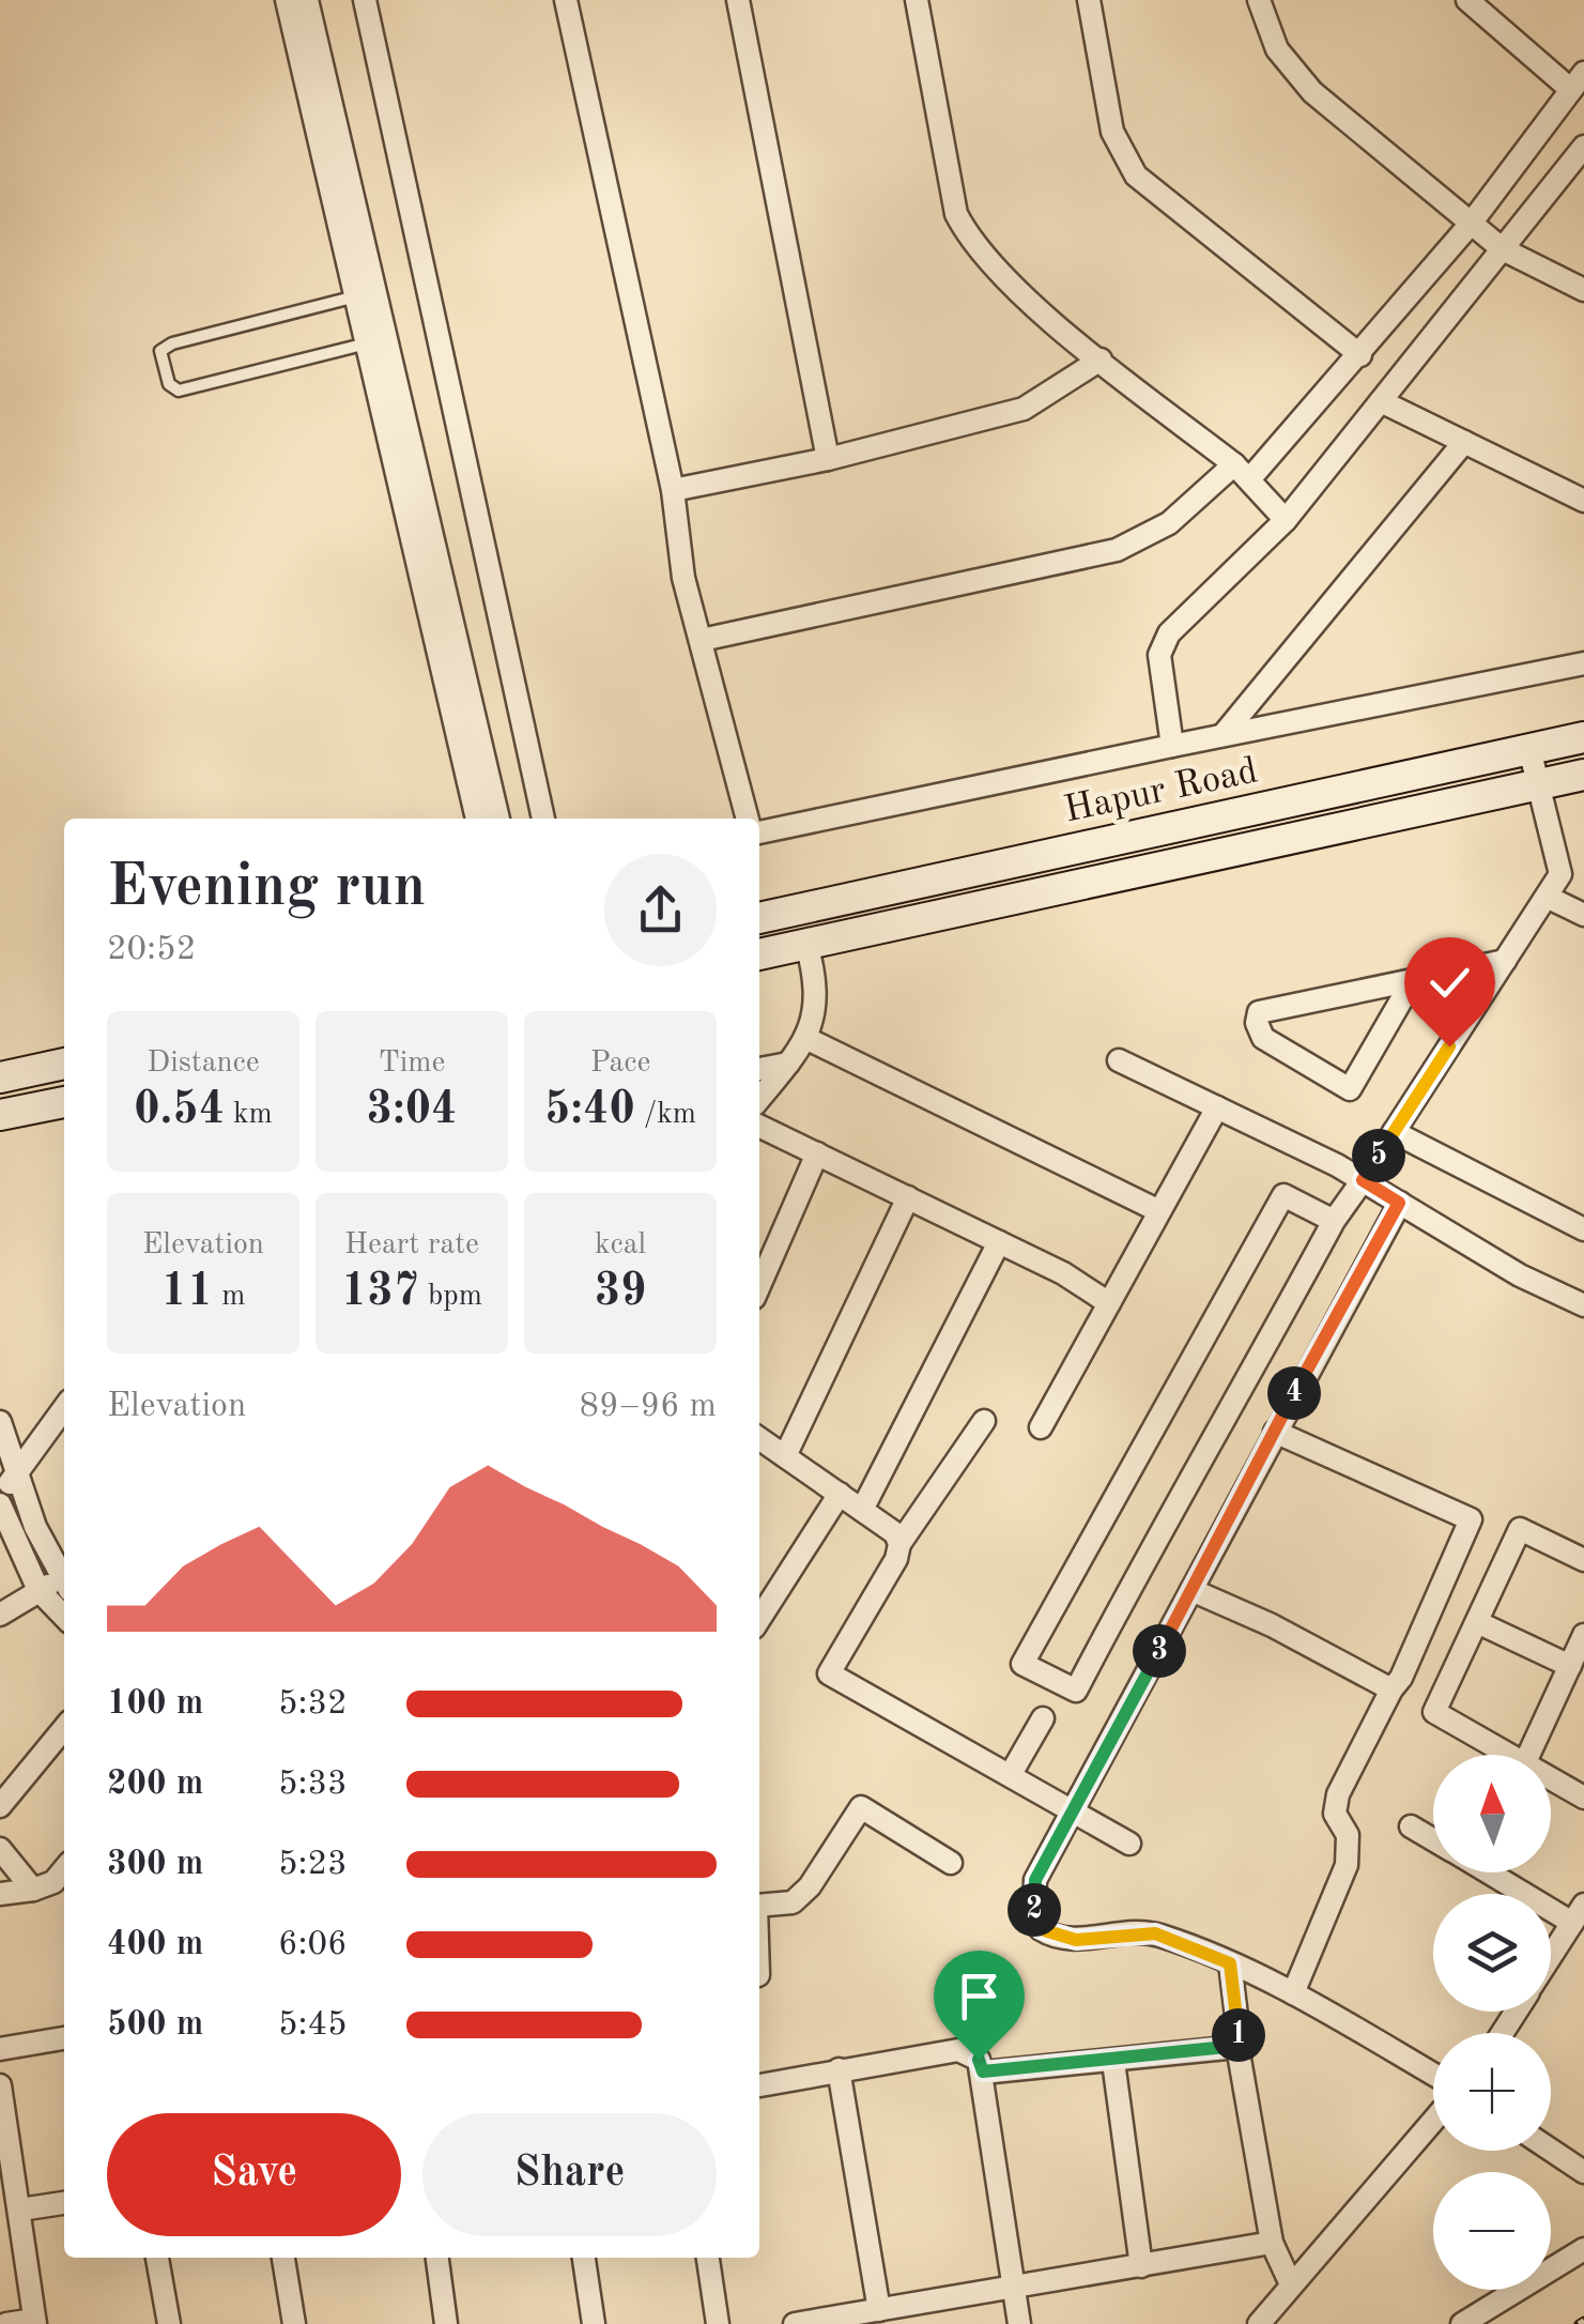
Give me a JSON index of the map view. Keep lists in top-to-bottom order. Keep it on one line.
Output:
{"streets":{"main road":["Hapur Road"]},"north":"top","page":{"heading":["Evening run","20:52"],"stats":[["Distance","0.54 km"],["Time","3:04"],["Pace","5:40 /km"],["Elevation","11 m"],["Heart rate","137 bpm"],["kcal","39"]],"pins":["5","4","3","2","1"],"chart":["Elevation","89–96 m"],"list":[{"name":"100 m","note":"5:32"},{"name":"200 m","note":"5:33"},{"name":"300 m","note":"5:23"},{"name":"400 m","note":"6:06"},{"name":"500 m","note":"5:45"}],"map_buttons":["+","−"],"buttons":["Save","Share"]}}
